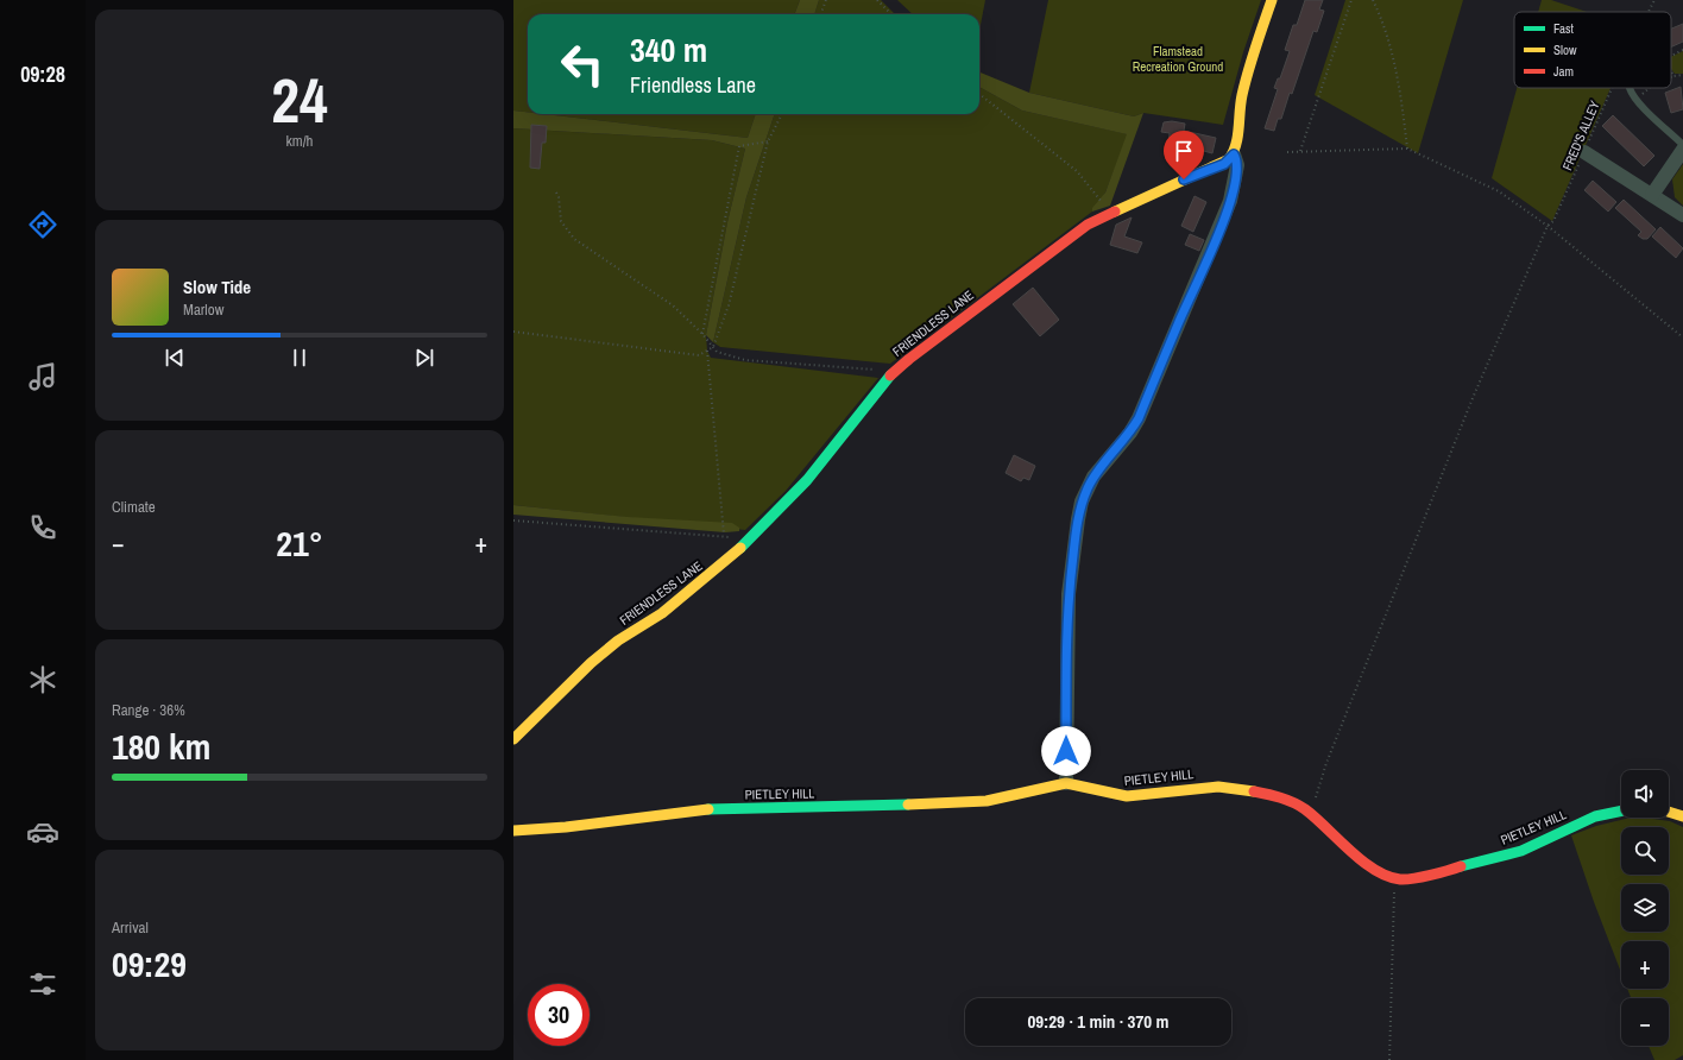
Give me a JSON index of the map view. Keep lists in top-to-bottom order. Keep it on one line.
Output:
{"streets":{"street":["FRIENDLESS LANE","PIETLEY HILL"],"path":["FRED'S ALLEY"]},"crossings":[["FRED'S ALLEY","PIETLEY HILL"]],"parks":["Flamstead Recreation Ground"],"legend":["Fast","Slow","Jam"],"page":{"tabs":"09:28","tile":[["24","km/h"],"Climate",["Range · 36%","180 km"],["Arrival","09:29"]],"turn":["340 m","Friendless Lane"],"song":["Slow Tide","Marlow"],"heat":["−","21°","+"],"map_buttons":["+","−"],"limit":"30","trip":"09:29 · 1 min · 370 m"}}
